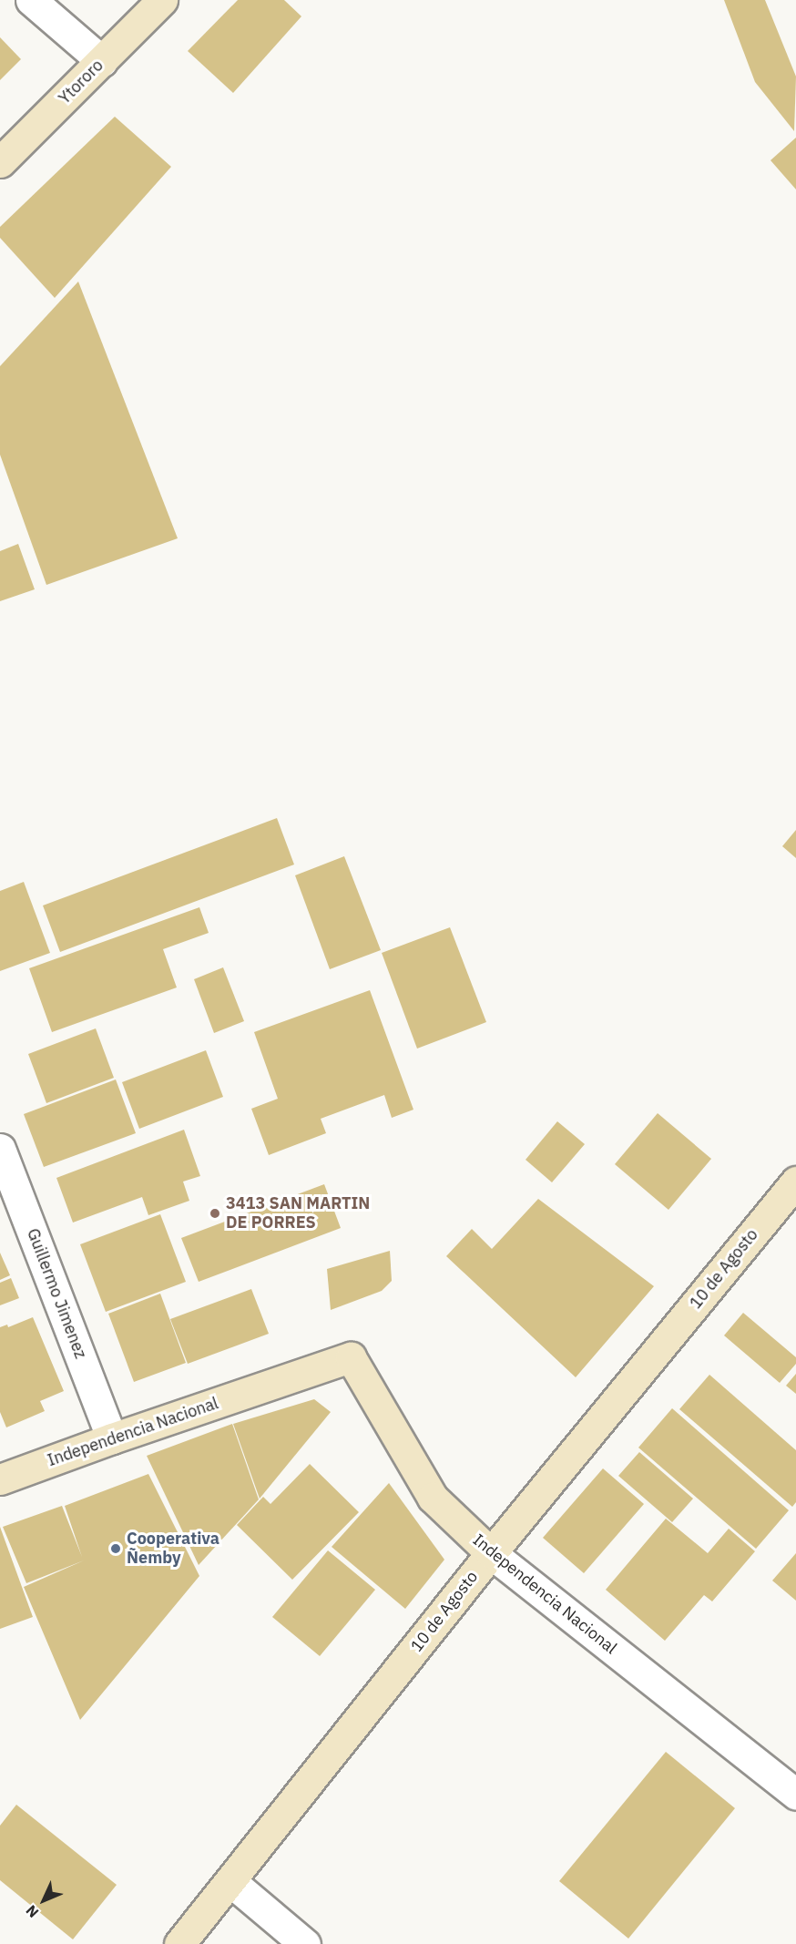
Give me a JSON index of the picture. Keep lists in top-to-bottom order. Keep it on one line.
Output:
{"streets":{"street":["Ytororo","10 de Agosto","Guillermo Jimenez","Independencia Nacional"]},"crossings":[["10 de Agosto","Independencia Nacional"],["Guillermo Jimenez","Independencia Nacional"]],"places":["3413 SAN MARTIN DE PORRES","Cooperativa Ñemby"],"north":"bottom left"}
